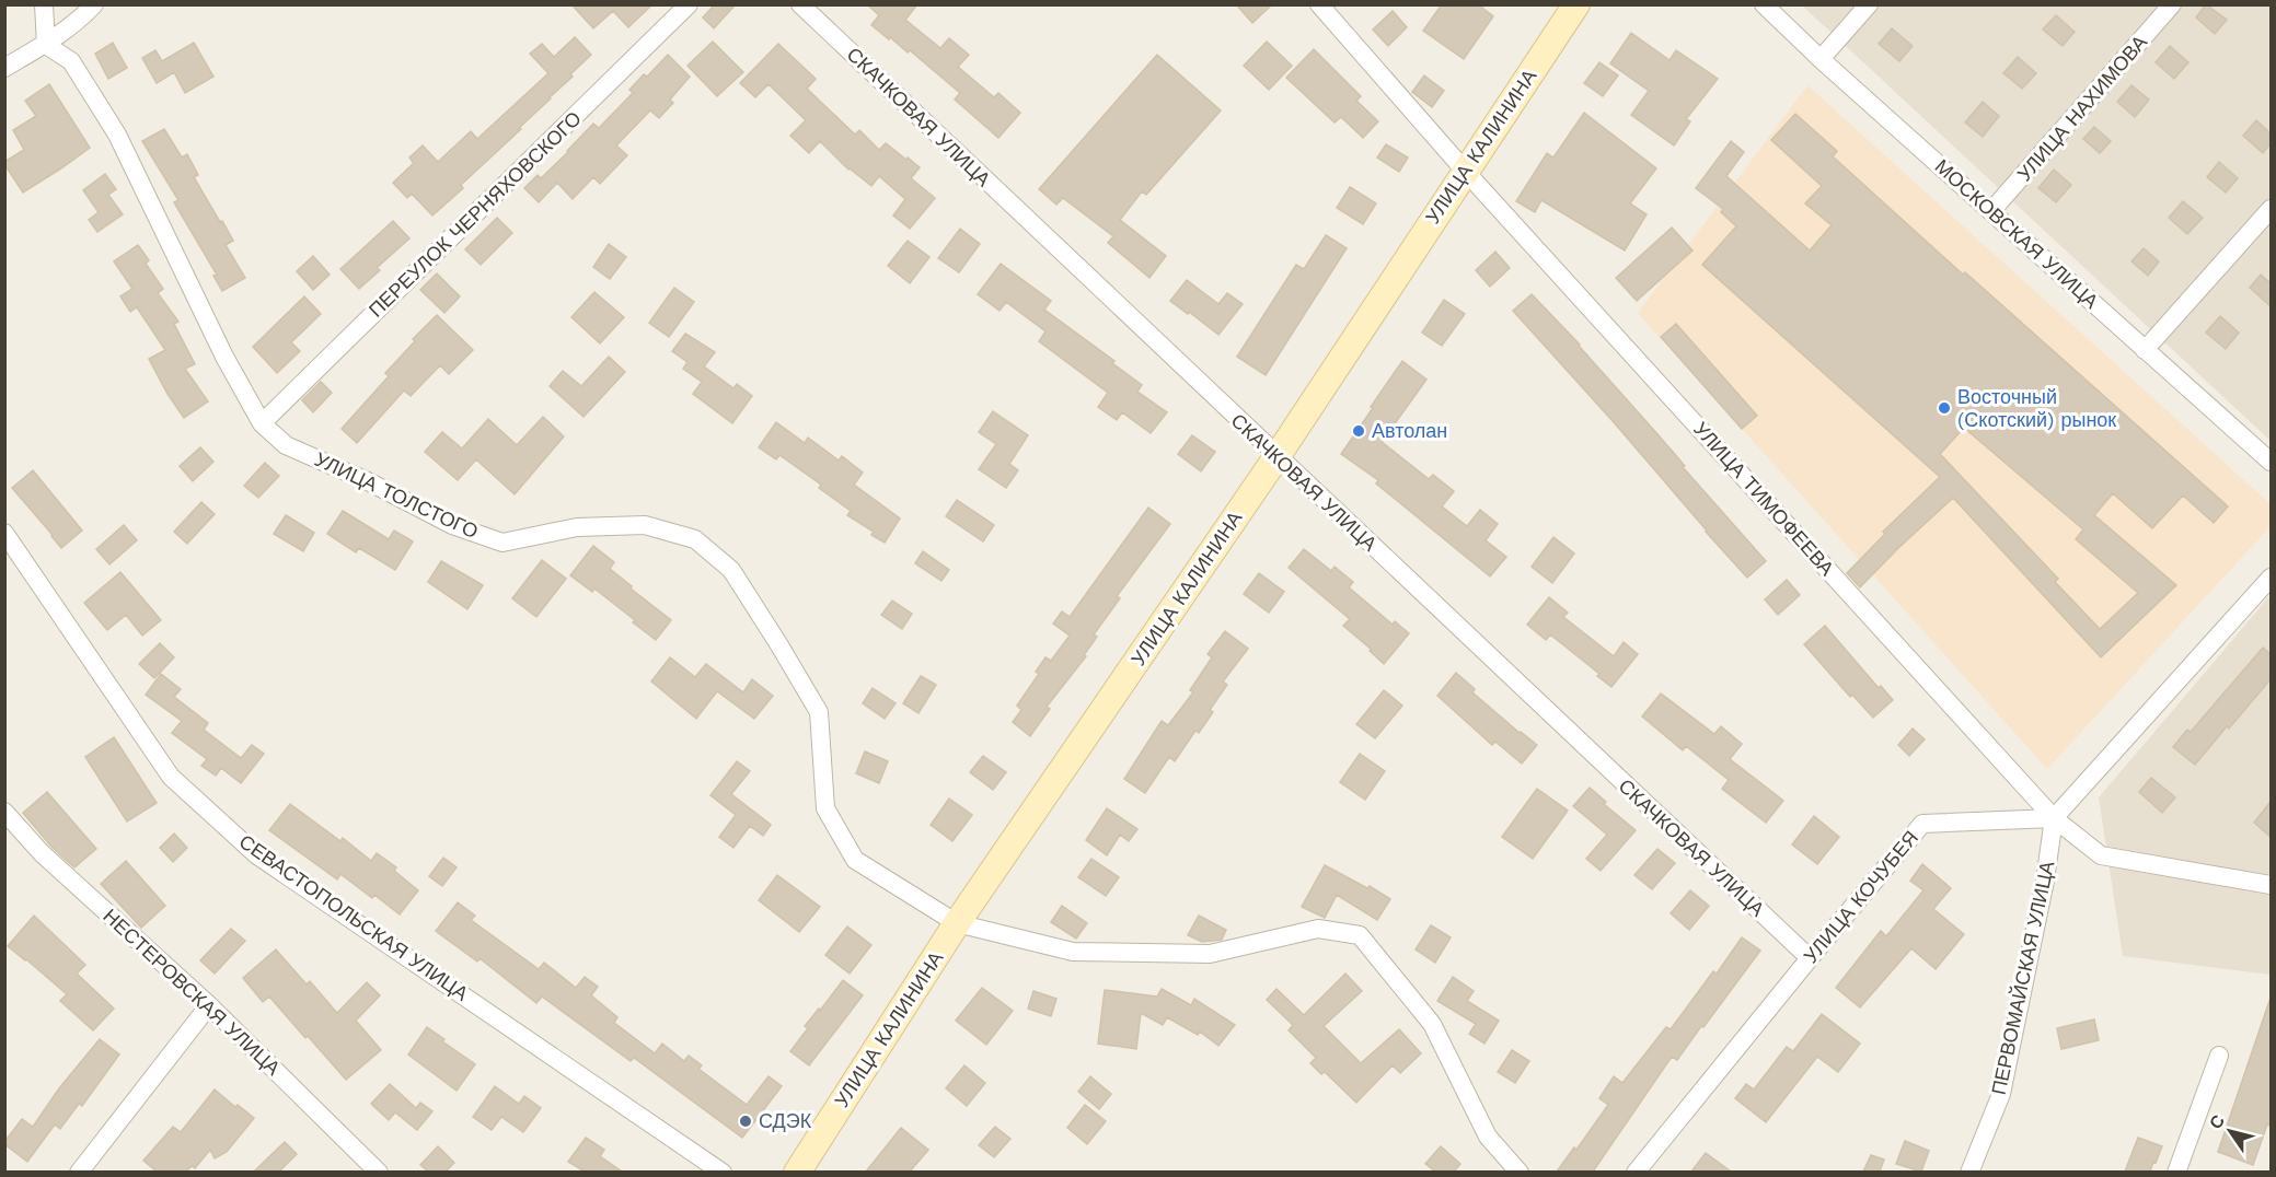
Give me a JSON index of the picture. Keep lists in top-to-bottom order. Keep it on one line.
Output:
{"streets":{"main road":["УЛИЦА КАЛИНИНА"],"street":["УЛИЦА НАХИМОВА","СКАЧКОВАЯ УЛИЦА","ПЕРЕУЛОК ЧЕРНЯХОВСКОГО","МОСКОВСКАЯ УЛИЦА","УЛИЦА ТОЛСТОГО","УЛИЦА ТИМОФЕЕВА","УЛИЦА КОЧУБЕЯ","СЕВАСТОПОЛЬСКАЯ УЛИЦА","ПЕРВОМАЙСКАЯ УЛИЦА","НЕСТЕРОВСКАЯ УЛИЦА"]},"crossings":[["УЛИЦА НАХИМОВА","МОСКОВСКАЯ УЛИЦА"],["СКАЧКОВАЯ УЛИЦА","УЛИЦА КАЛИНИНА"],["СКАЧКОВАЯ УЛИЦА","УЛИЦА КОЧУБЕЯ"],["УЛИЦА КАЛИНИНА","УЛИЦА ТОЛСТОГО"],["УЛИЦА КАЛИНИНА","УЛИЦА ТИМОФЕЕВА"],["ПЕРЕУЛОК ЧЕРНЯХОВСКОГО","УЛИЦА ТОЛСТОГО"],["УЛИЦА ТИМОФЕЕВА","УЛИЦА КОЧУБЕЯ"],["УЛИЦА ТИМОФЕЕВА","ПЕРВОМАЙСКАЯ УЛИЦА"],["УЛИЦА КОЧУБЕЯ","ПЕРВОМАЙСКАЯ УЛИЦА"]],"places":["Восточный (Скотский) рынок","Автолан","СДЭК"],"north":"top left"}
